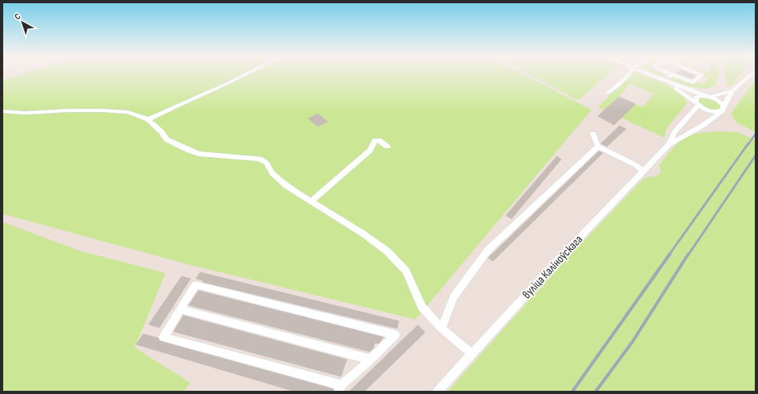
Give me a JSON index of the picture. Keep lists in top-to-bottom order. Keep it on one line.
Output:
{"streets":{"street":["вуліца Каліноўскага"]},"north":"top left"}
